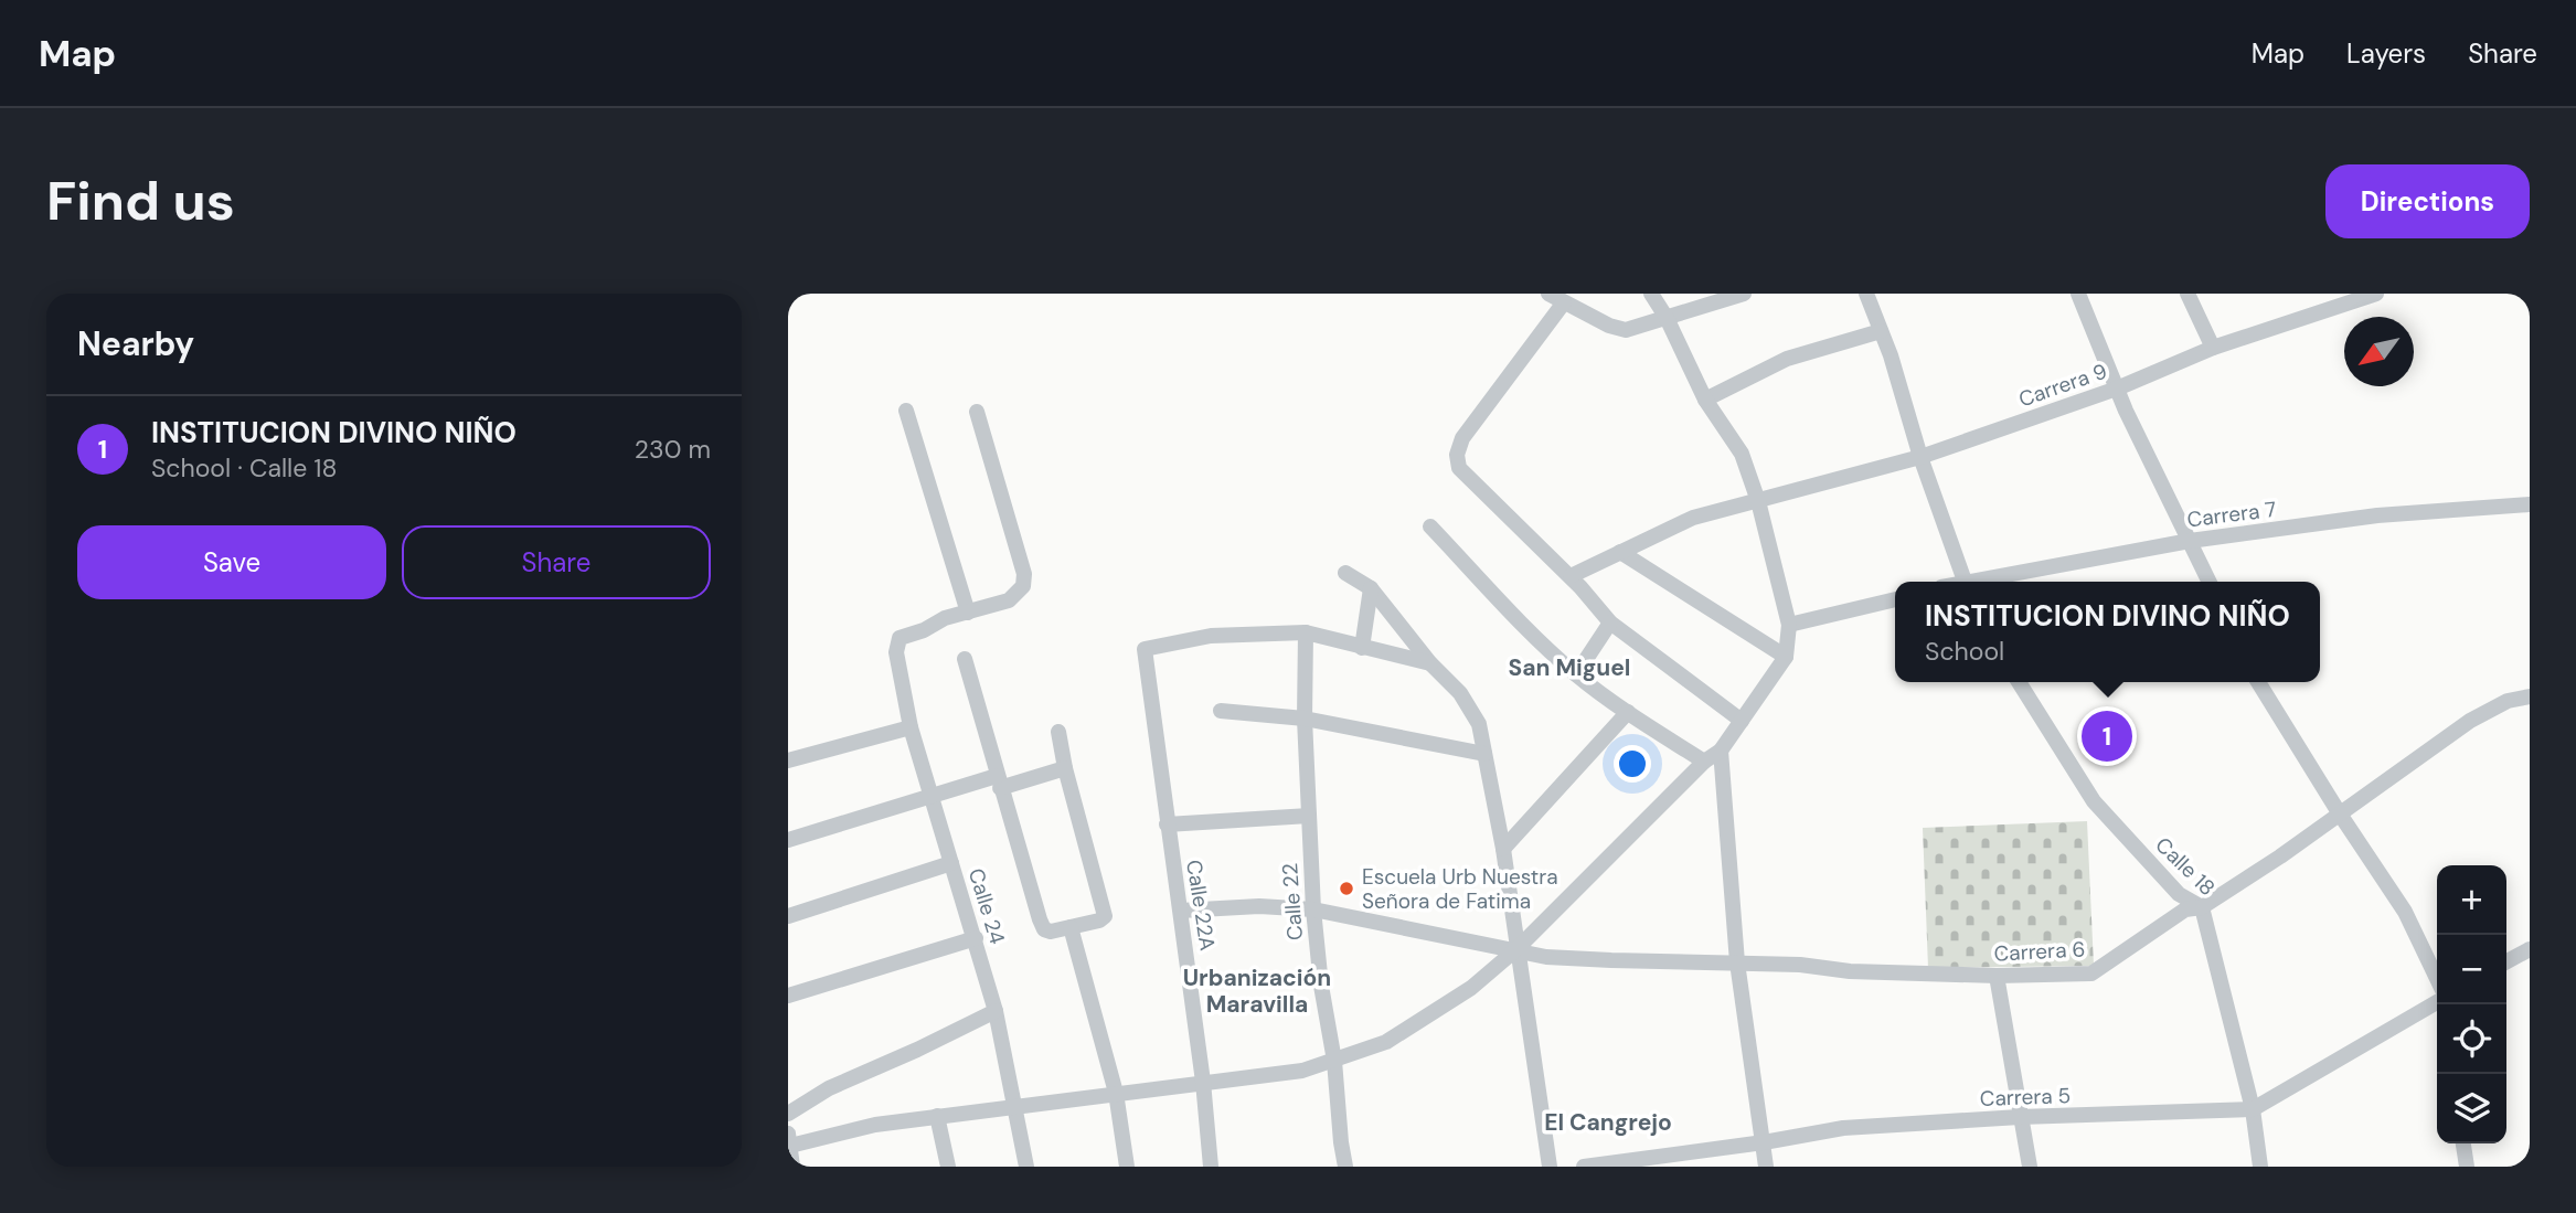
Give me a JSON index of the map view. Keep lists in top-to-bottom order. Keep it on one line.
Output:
{"streets":{"street":["Carrera 9","Carrera 7","Calle 18","Calle 22","Calle 22A","Calle 24","Carrera 6","Carrera 5"]},"crossings":[["Calle 18","Carrera 6"],["Calle 18","Carrera 5"],["Calle 22","Calle 22A"],["Calle 22","Carrera 6"],["Calle 22A","Carrera 6"]],"districts":["San Miguel","Urbanización Maravilla","El Cangrejo"],"places":["Escuela Urb Nuestra Señora de Fatima"],"north":"bottom left","page":{"header":"Map","nav":["Map","Layers","Share"],"buttons":["Directions",["Save","Share"]],"title":"Find us","heading":"Nearby","list":[{"mark":"1","name":"INSTITUCION DIVINO NIÑO","note":"School · Calle 18","value":"230 m"}],"popup":["INSTITUCION DIVINO NIÑO","School"],"pins":"1","map_buttons":["+","−"]}}
